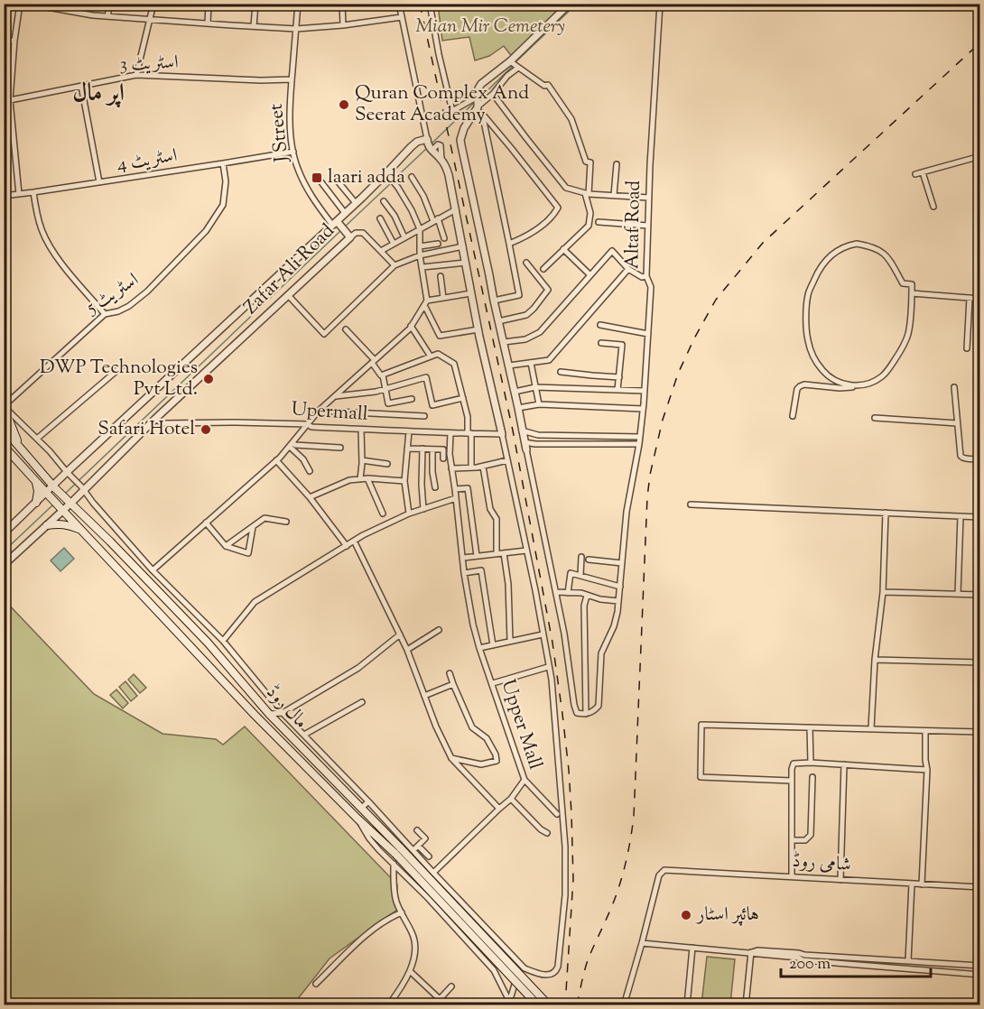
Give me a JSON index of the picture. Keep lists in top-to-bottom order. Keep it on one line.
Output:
{"streets":{"main road":["مال روڈ"],"street":["اسٹریٹ 3","J Street","اسٹریٹ 4","Altaf Road","Zafar Ali Road","اسٹریٹ 5","Upermall","Upper Mall","شامی روڈ"]},"crossings":[["اسٹریٹ 3","J Street"],["J Street","اسٹریٹ 4"],["J Street","Zafar Ali Road"],["اسٹریٹ 4","اسٹریٹ 5"],["Zafar Ali Road","Upermall"],["Zafar Ali Road","مال روڈ"],["Upermall","Upper Mall"]],"districts":["اپر مال"],"parks":["Mian Mir Cemetery"],"places":{"other":["Quran Complex And Seerat Academy","DWP Technologies Pvt Ltd.","Safari Hotel","ہائپر اسٹار"],"transit":["laari adda"]},"scale_bar":"200 m"}
